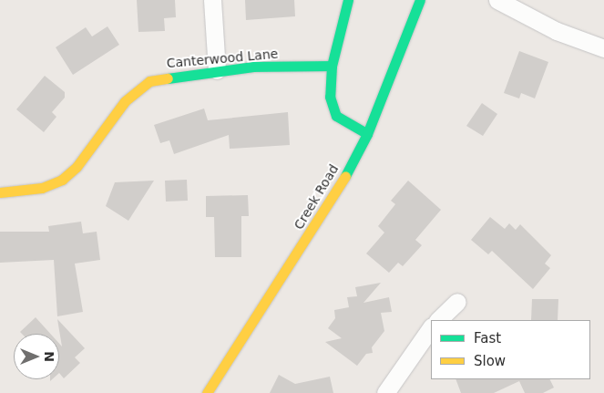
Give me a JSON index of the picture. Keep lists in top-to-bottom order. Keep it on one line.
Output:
{"streets":{"street":["Canterwood Lane","Creek Road"]},"legend":["Fast","Slow"],"north":"right"}
